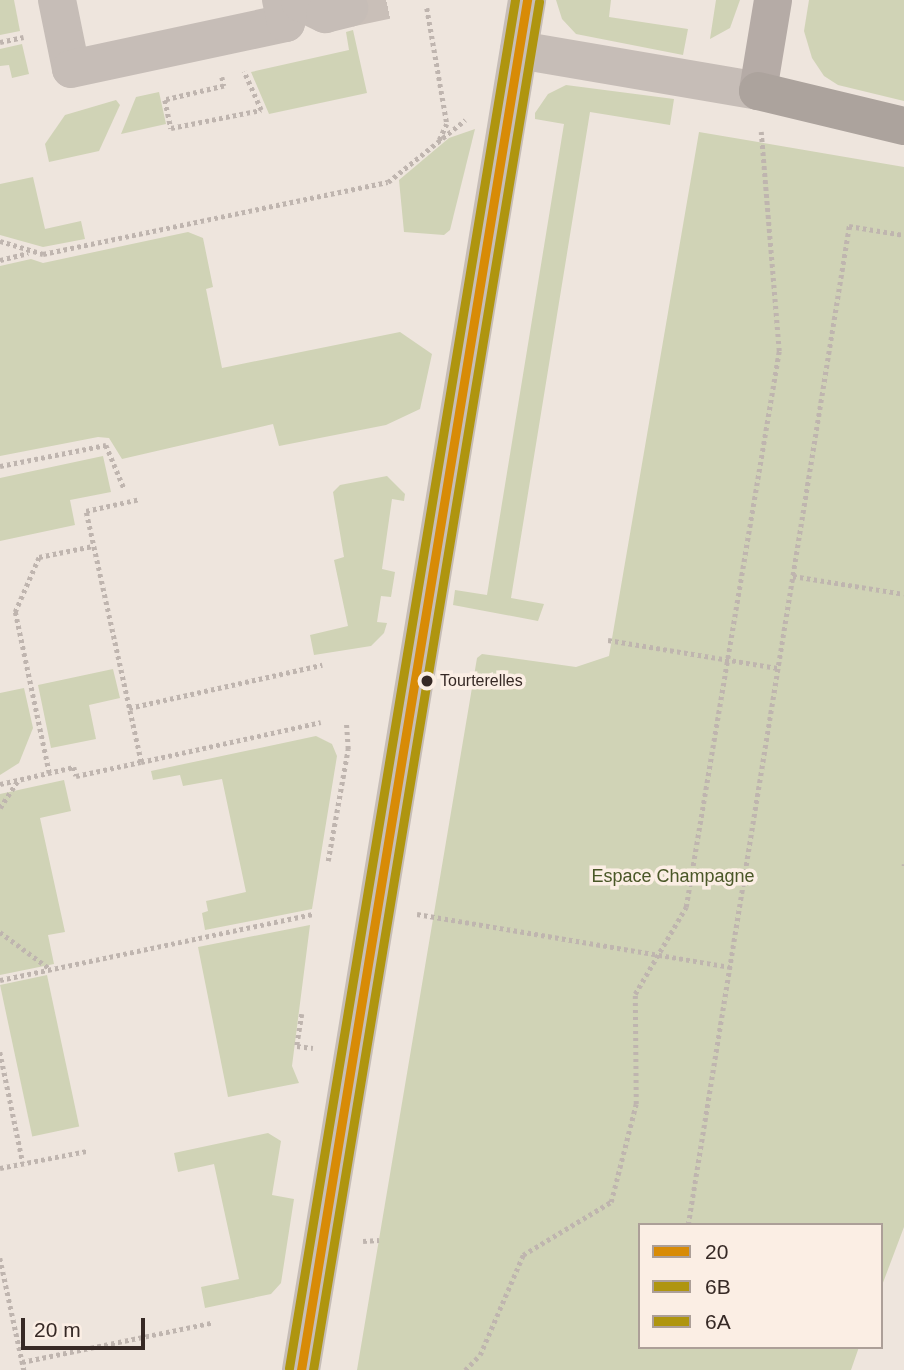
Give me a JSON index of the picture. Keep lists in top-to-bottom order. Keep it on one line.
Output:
{"parks":["Espace Champagne"],"places":["Tourterelles"],"lines":["transit line 20","transit line 6A","transit line 6B"],"legend":["20","6B","6A"],"scale_bar":"20 m"}
